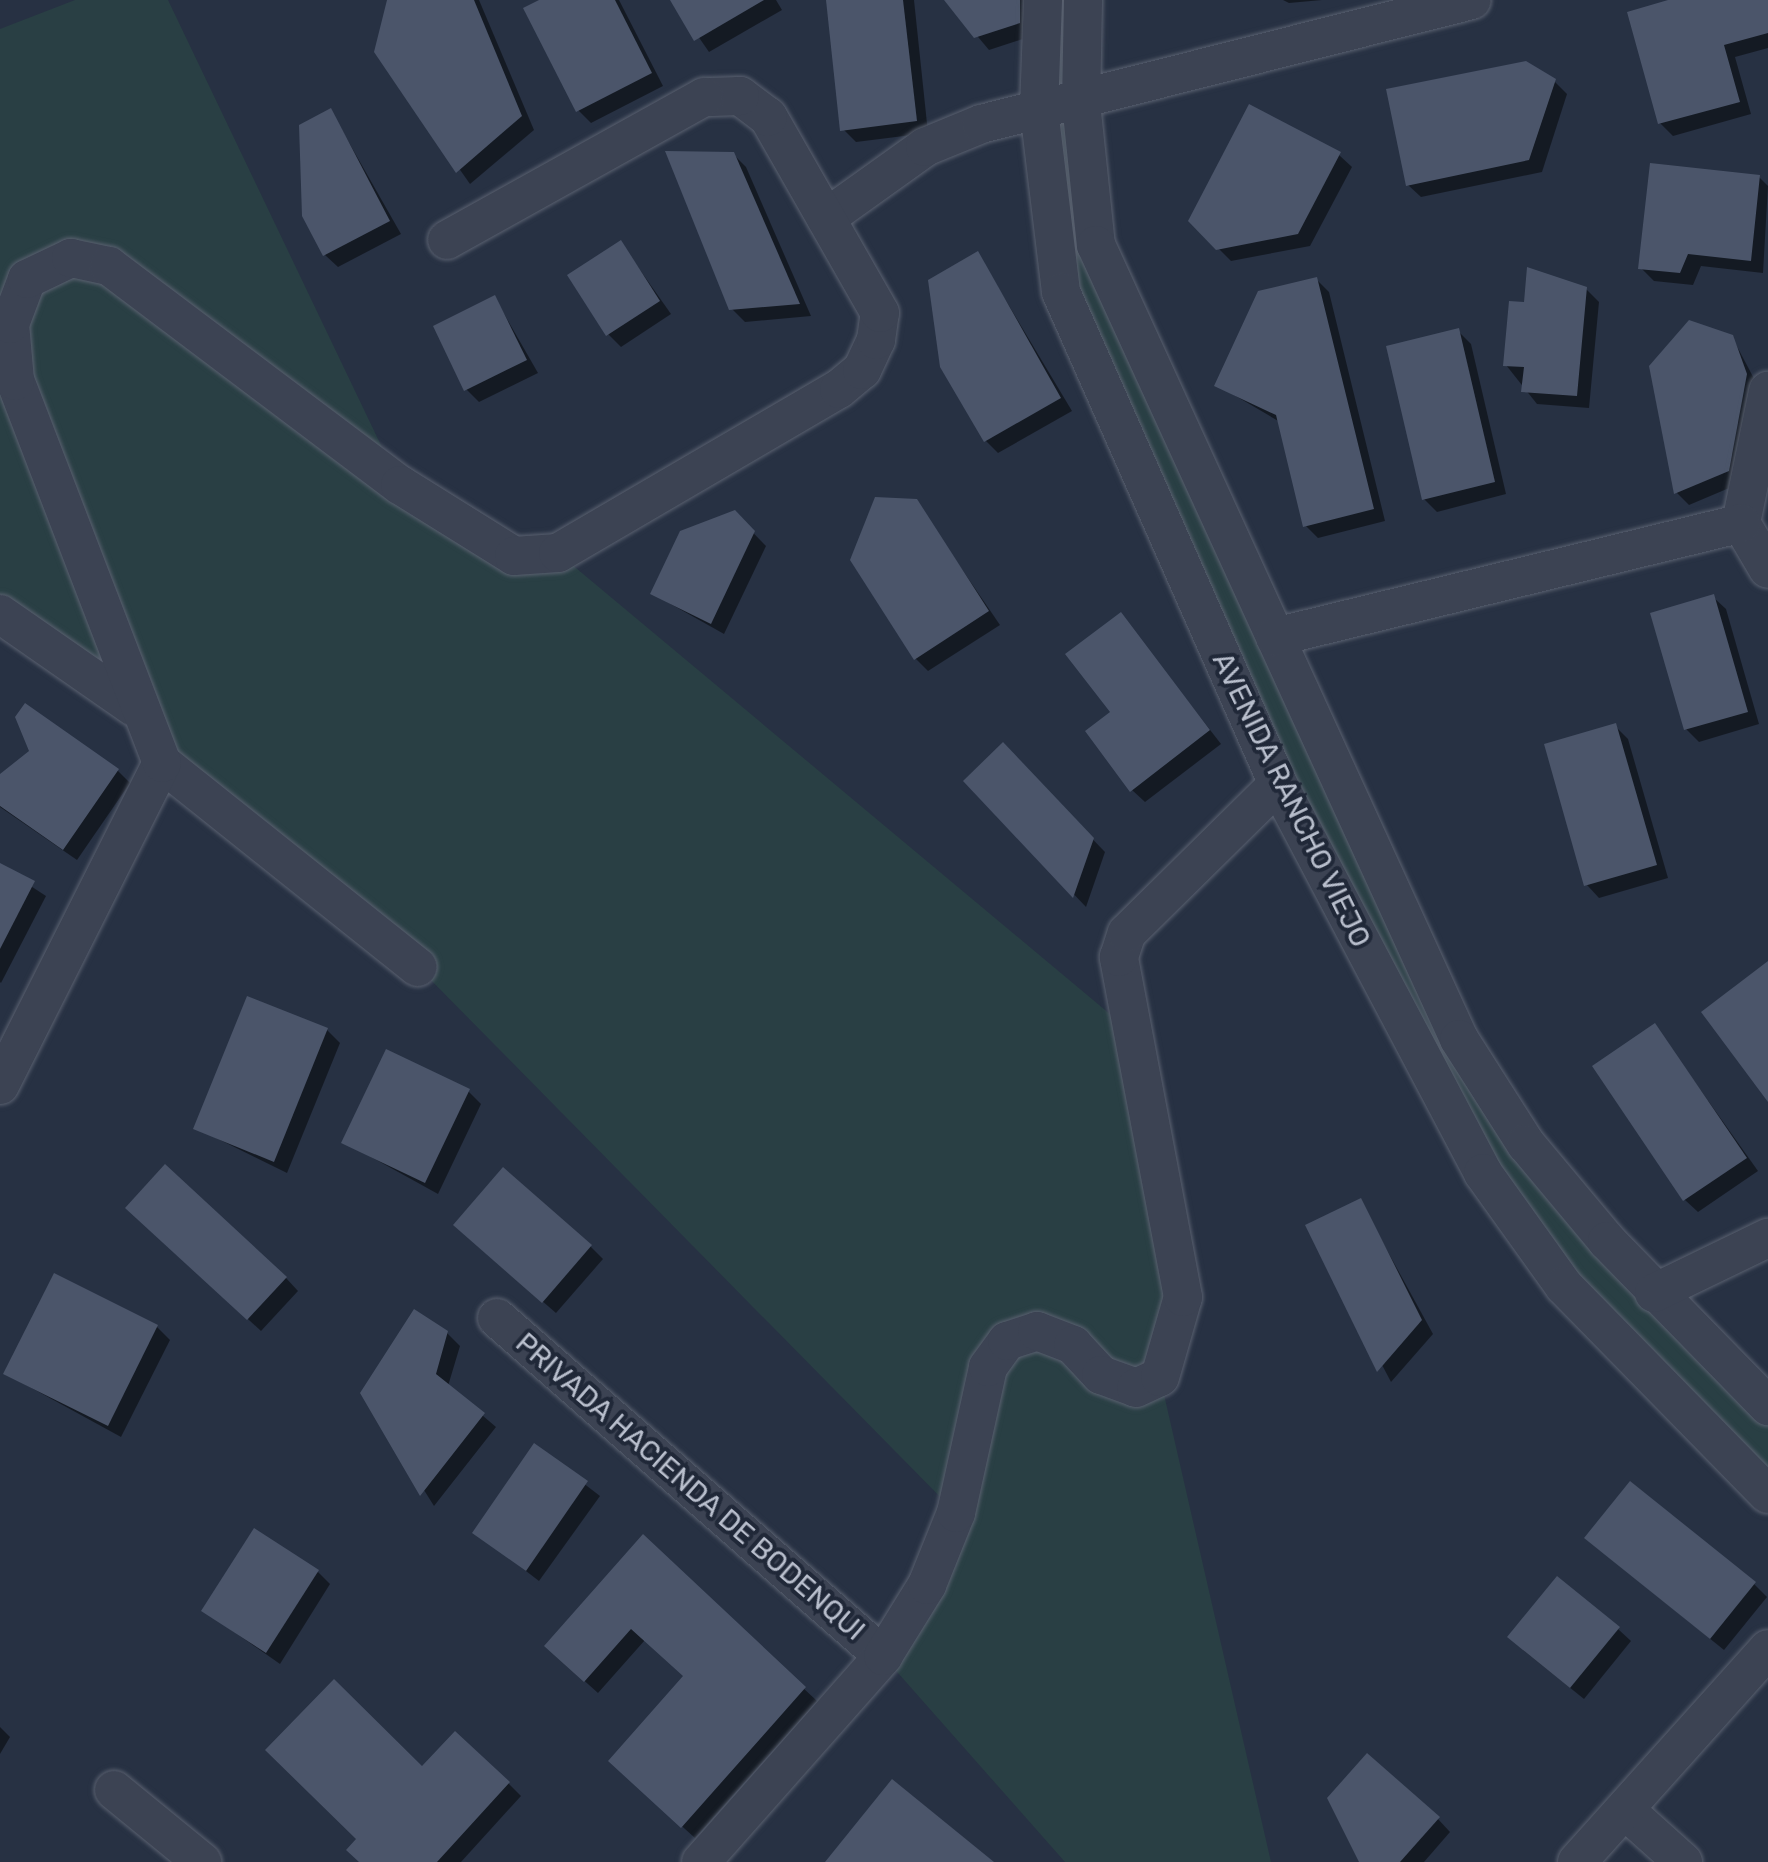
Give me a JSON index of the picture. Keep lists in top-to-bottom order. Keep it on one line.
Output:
{"streets":{"street":["AVENIDA RANCHO VIEJO","PRIVADA HACIENDA DE BODENQUI"]},"crossings":[["AVENIDA RANCHO VIEJO","PRIVADA HACIENDA DE BODENQUI"]]}
